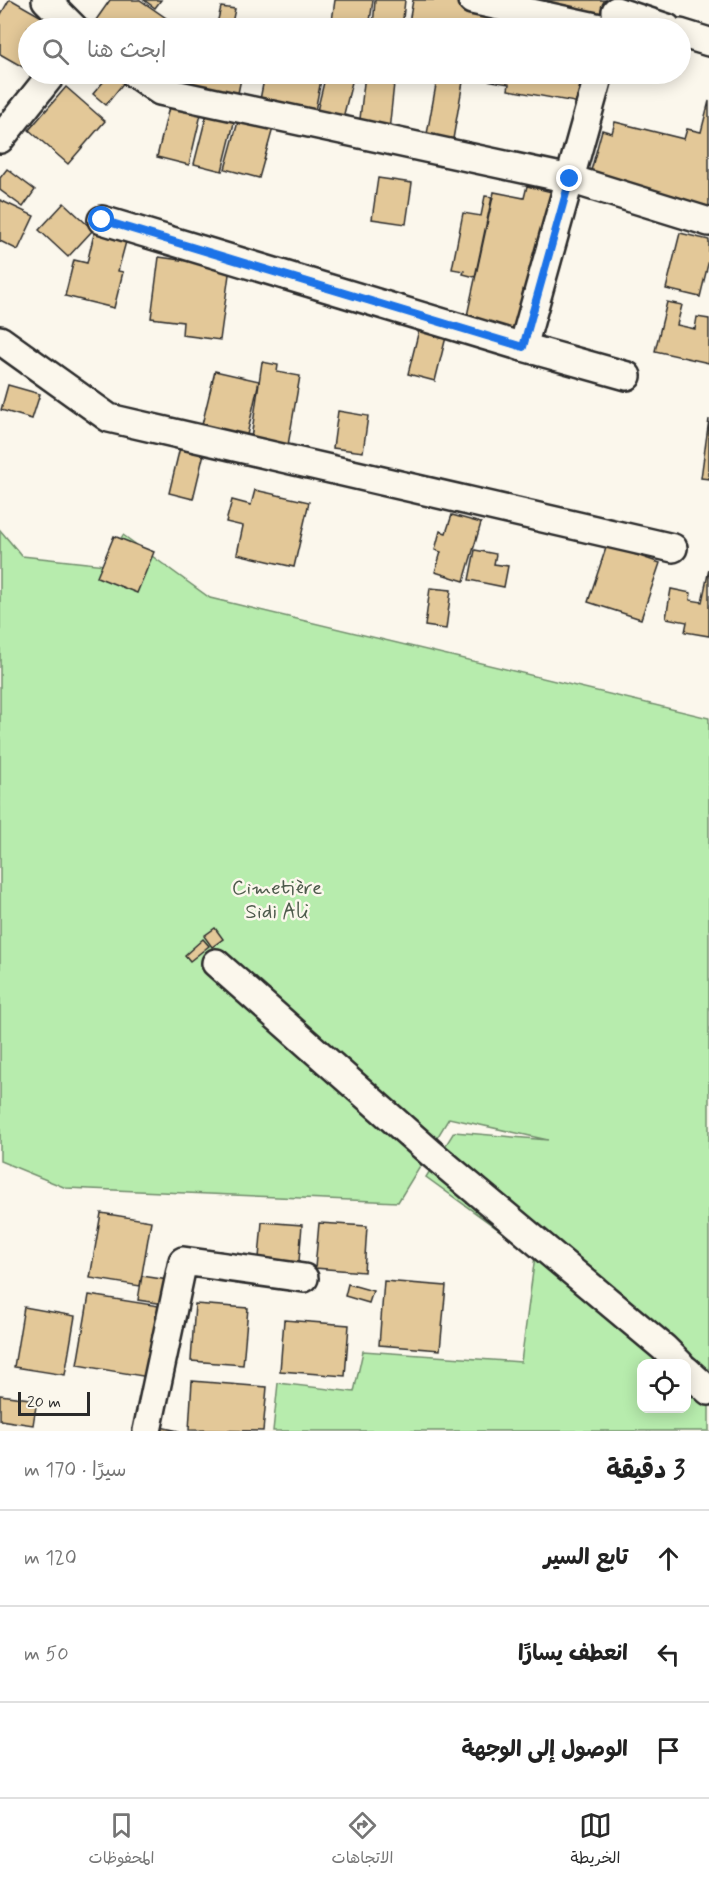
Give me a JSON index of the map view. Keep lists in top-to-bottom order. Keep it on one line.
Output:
{"parks":["Cimetière Sidi Ali"],"scale_bar":"20 m","page":{"search":"ابحث هنا","scale":"20 m","heading":["3 دقيقة","سيرًا · 170 m"],"list":[["تابع السير","120 m"],["انعطف يسارًا","50 m"],"الوصول إلى الوجهة"],"nav":["الخريطة","الاتجاهات","المحفوظات"]}}
